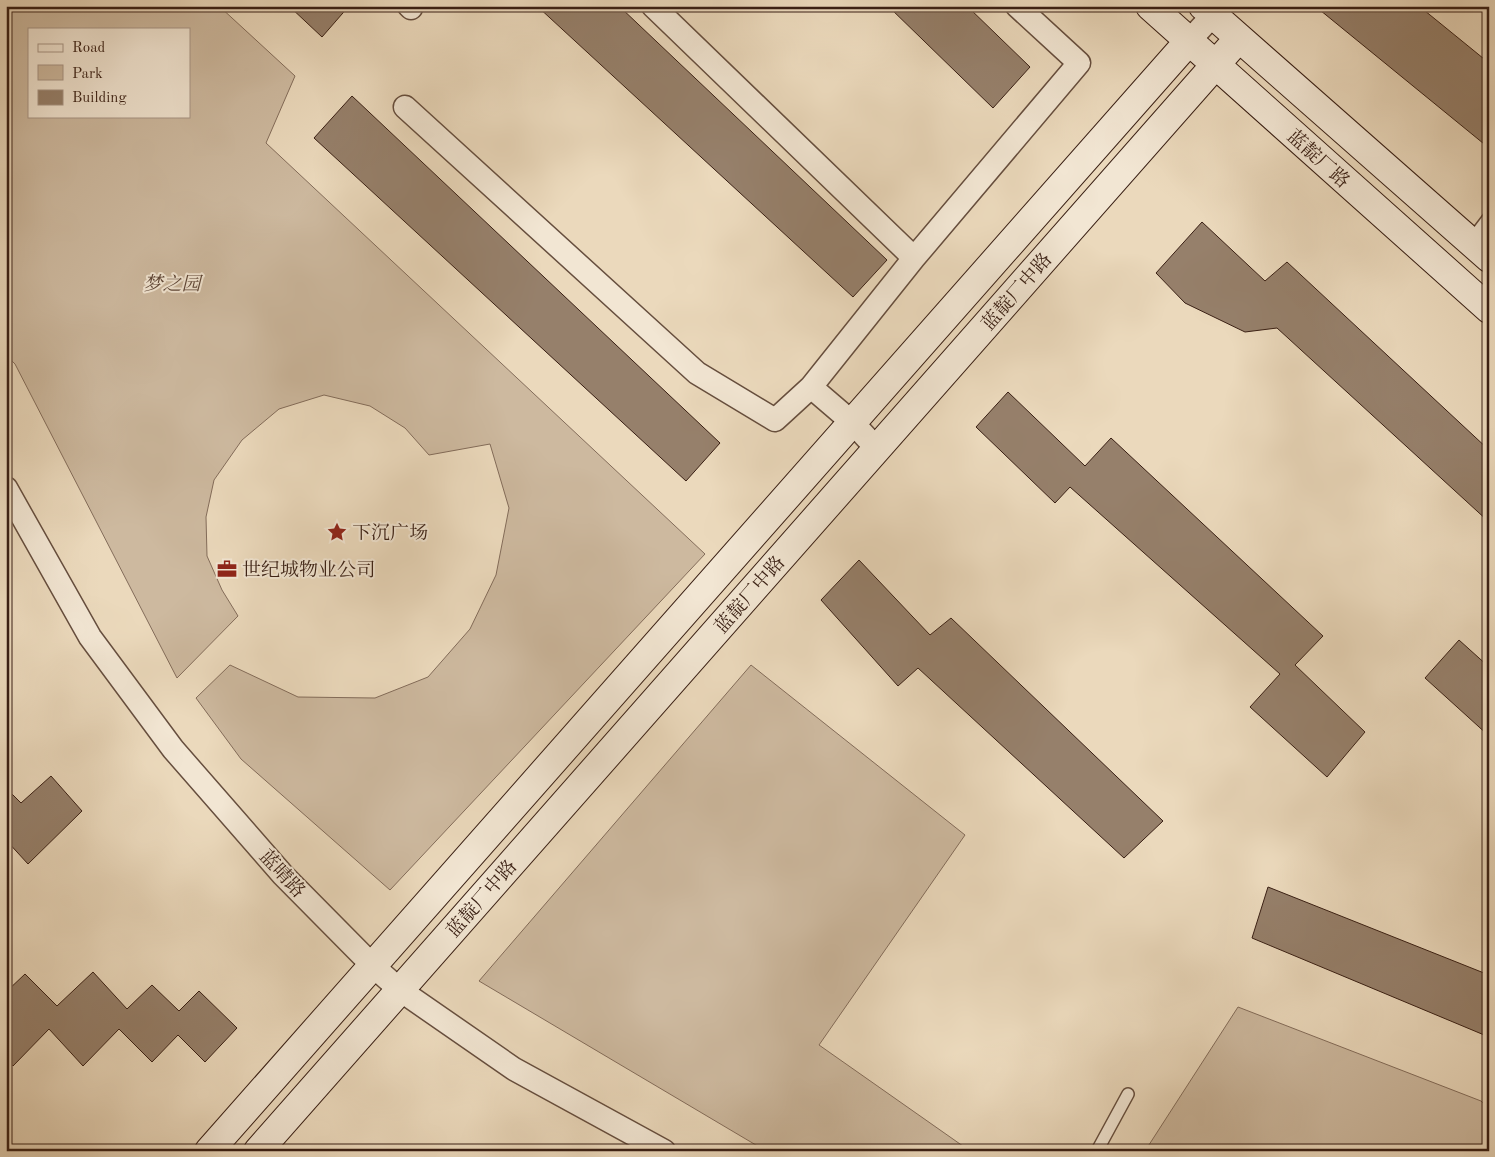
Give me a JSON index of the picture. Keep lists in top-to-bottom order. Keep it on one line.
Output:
{"streets":{"street":["蓝靛厂路","蓝靛厂中路","蓝晴路"]},"crossings":[["蓝靛厂路","蓝靛厂中路"],["蓝靛厂中路","蓝晴路"]],"parks":["梦之园"],"places":{"place":["下沉广场"],"office":["世纪城物业公司"]},"legend":["Road","Park","Building"]}
